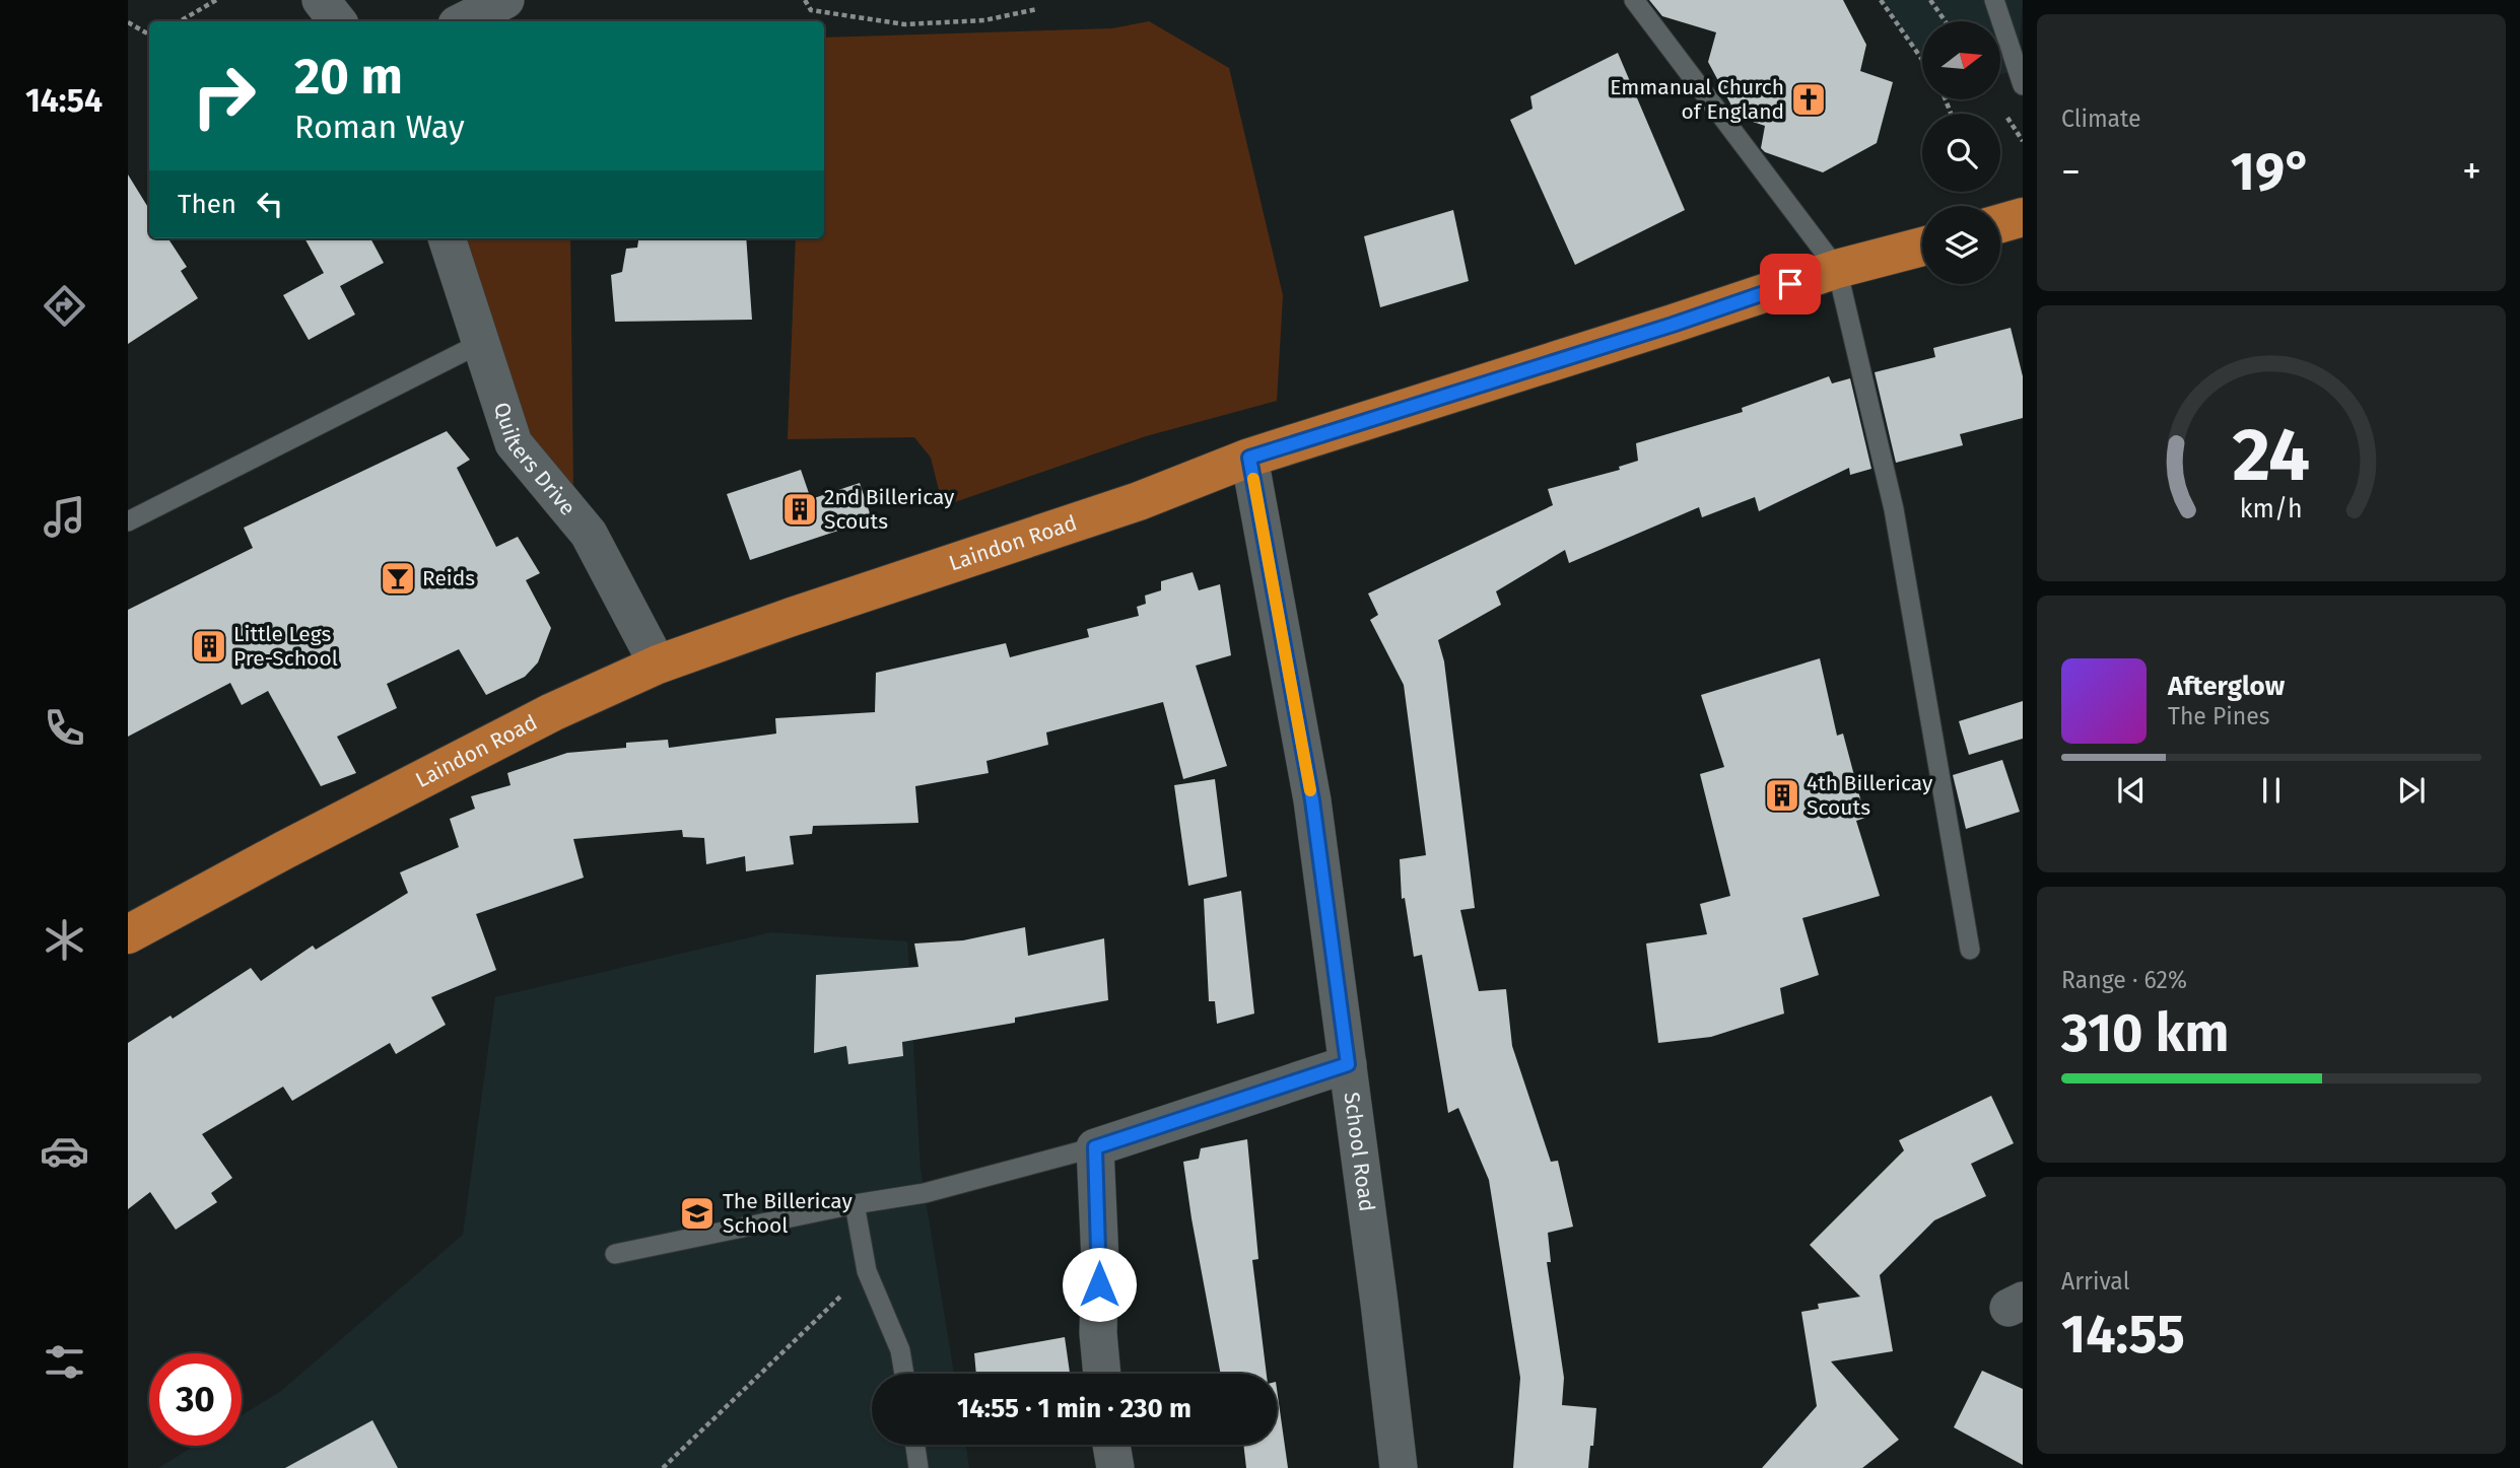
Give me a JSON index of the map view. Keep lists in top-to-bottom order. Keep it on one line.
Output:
{"streets":{"main road":["Laindon Road"],"street":["Quilters Drive","School Road"]},"crossings":[["Quilters Drive","Laindon Road"],["Laindon Road","School Road"]],"places":{"church":["Emmanual Church of England"],"building":["2nd Billericay Scouts","Little Legs Pre-School","4th Billericay Scouts"],"bar":["Reids"],"school or university":["The Billericay School"]},"north":"right","page":{"tabs":"14:54","tile":["Climate",["Range · 62%","310 km"],["Arrival","14:55"]],"turn":["20 m","Roman Way"],"heat":["−","19°","+"],"then":"Then","song":["Afterglow","The Pines"],"limit":"30","trip":"14:55 · 1 min · 230 m","gauge":["24","km/h"]}}
